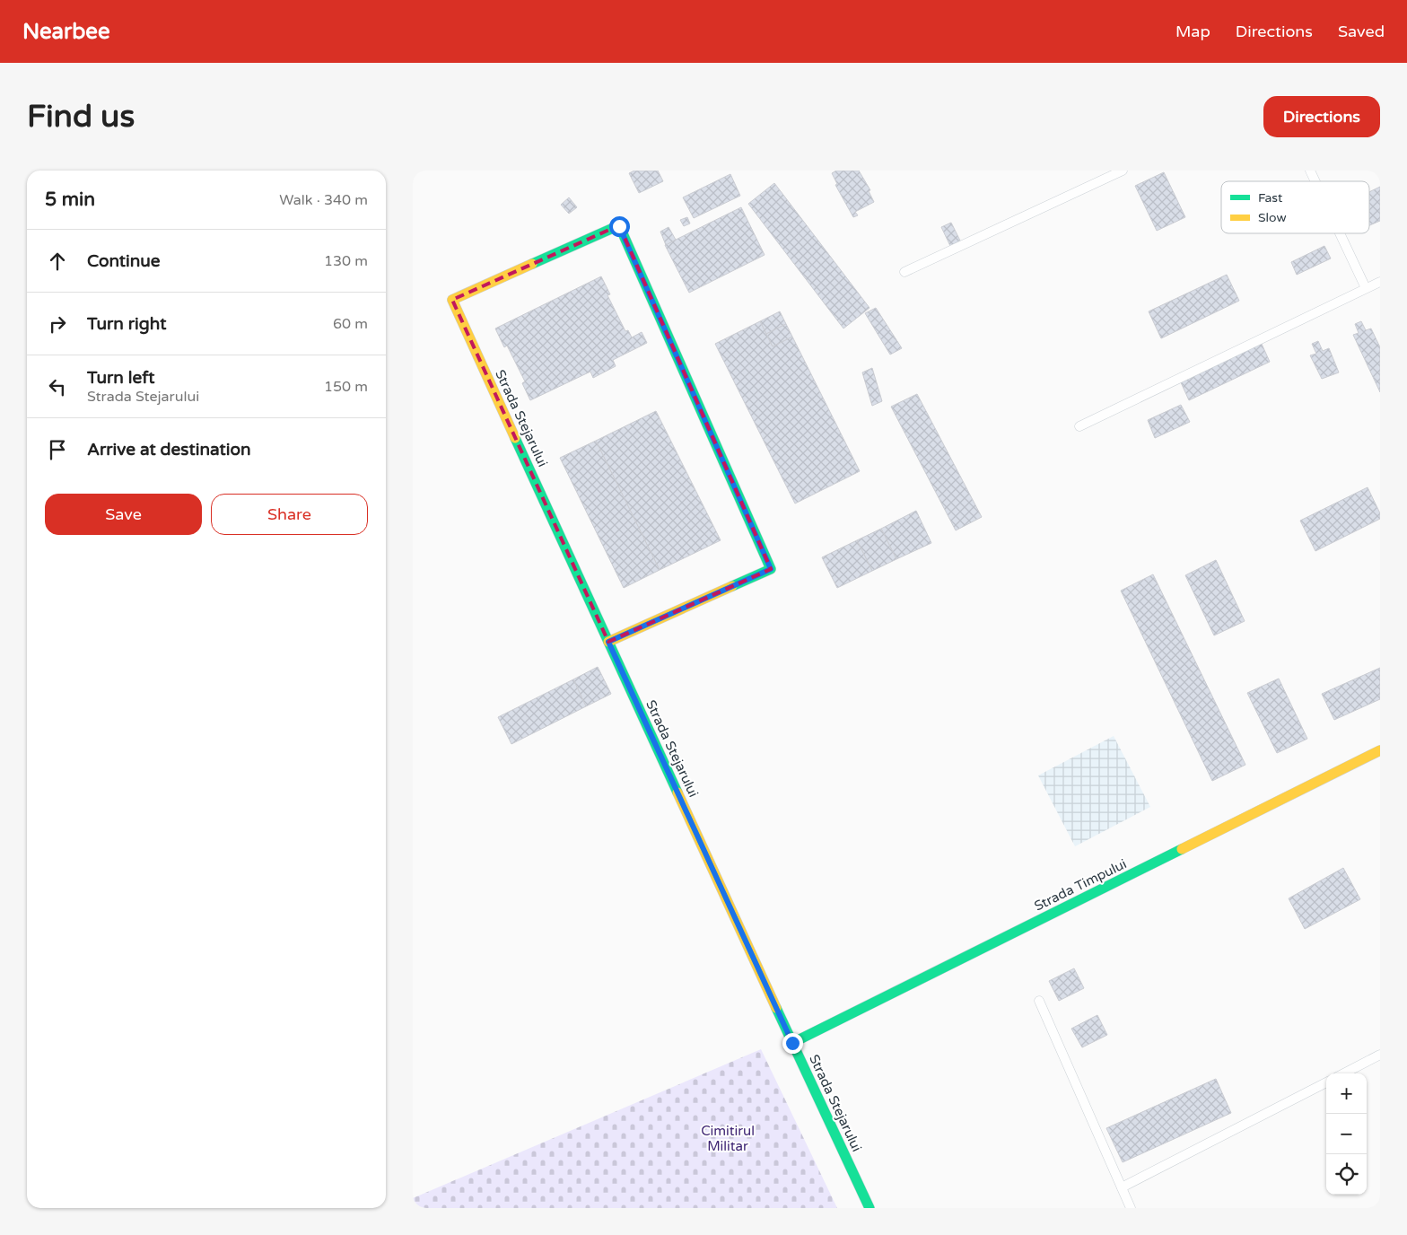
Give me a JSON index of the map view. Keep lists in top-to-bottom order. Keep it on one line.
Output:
{"streets":{"street":["Strada Stejarului","Strada Timpului"]},"crossings":[["Strada Stejarului","Strada Timpului"]],"parks":["Cimitirul Militar"],"legend":["Fast","Slow"],"page":{"header":"Nearbee","nav":["Map","Directions","Saved"],"buttons":["Directions",["Save","Share"]],"title":"Find us","heading":["5 min","Walk · 340 m"],"list":[["Continue","130 m"],["Turn right","60 m"],["Turn left","Strada Stejarului","150 m"],"Arrive at destination"],"map_buttons":["+","−"]}}
